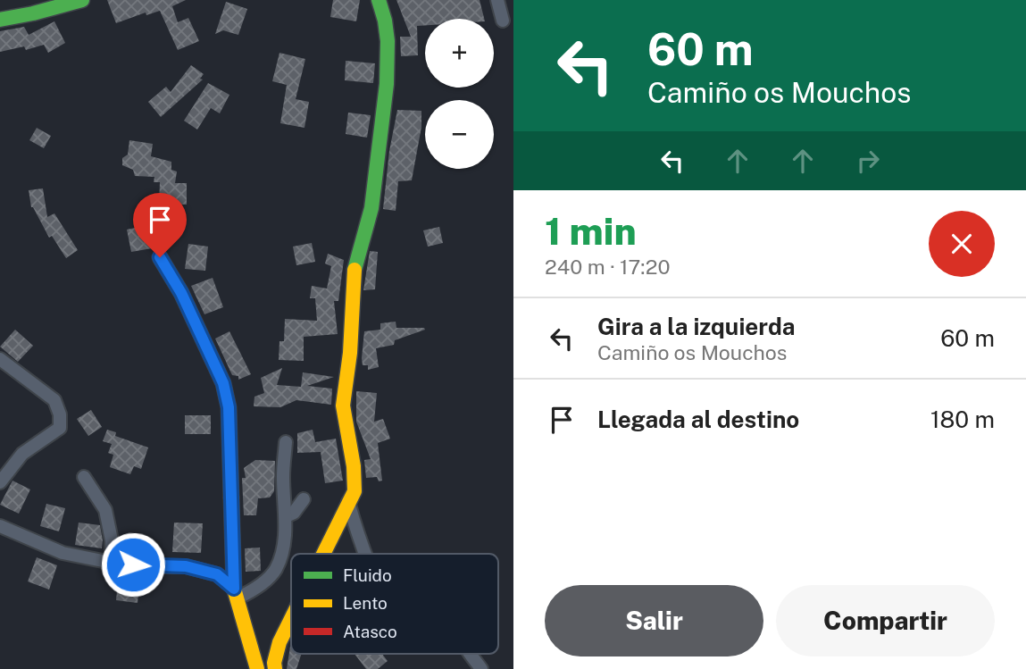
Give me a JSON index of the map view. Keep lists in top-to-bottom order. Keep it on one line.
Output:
{"legend":["Fluido","Lento","Atasco"],"page":{"turn":["60 m","Camiño os Mouchos"],"map_buttons":["+","−"],"heading":["1 min","240 m · 17:20"],"list":[{"name":"Gira a la izquierda","note":"Camiño os Mouchos","value":"60 m"},{"name":"Llegada al destino","value":"180 m"}],"buttons":["Salir","Compartir"]}}
